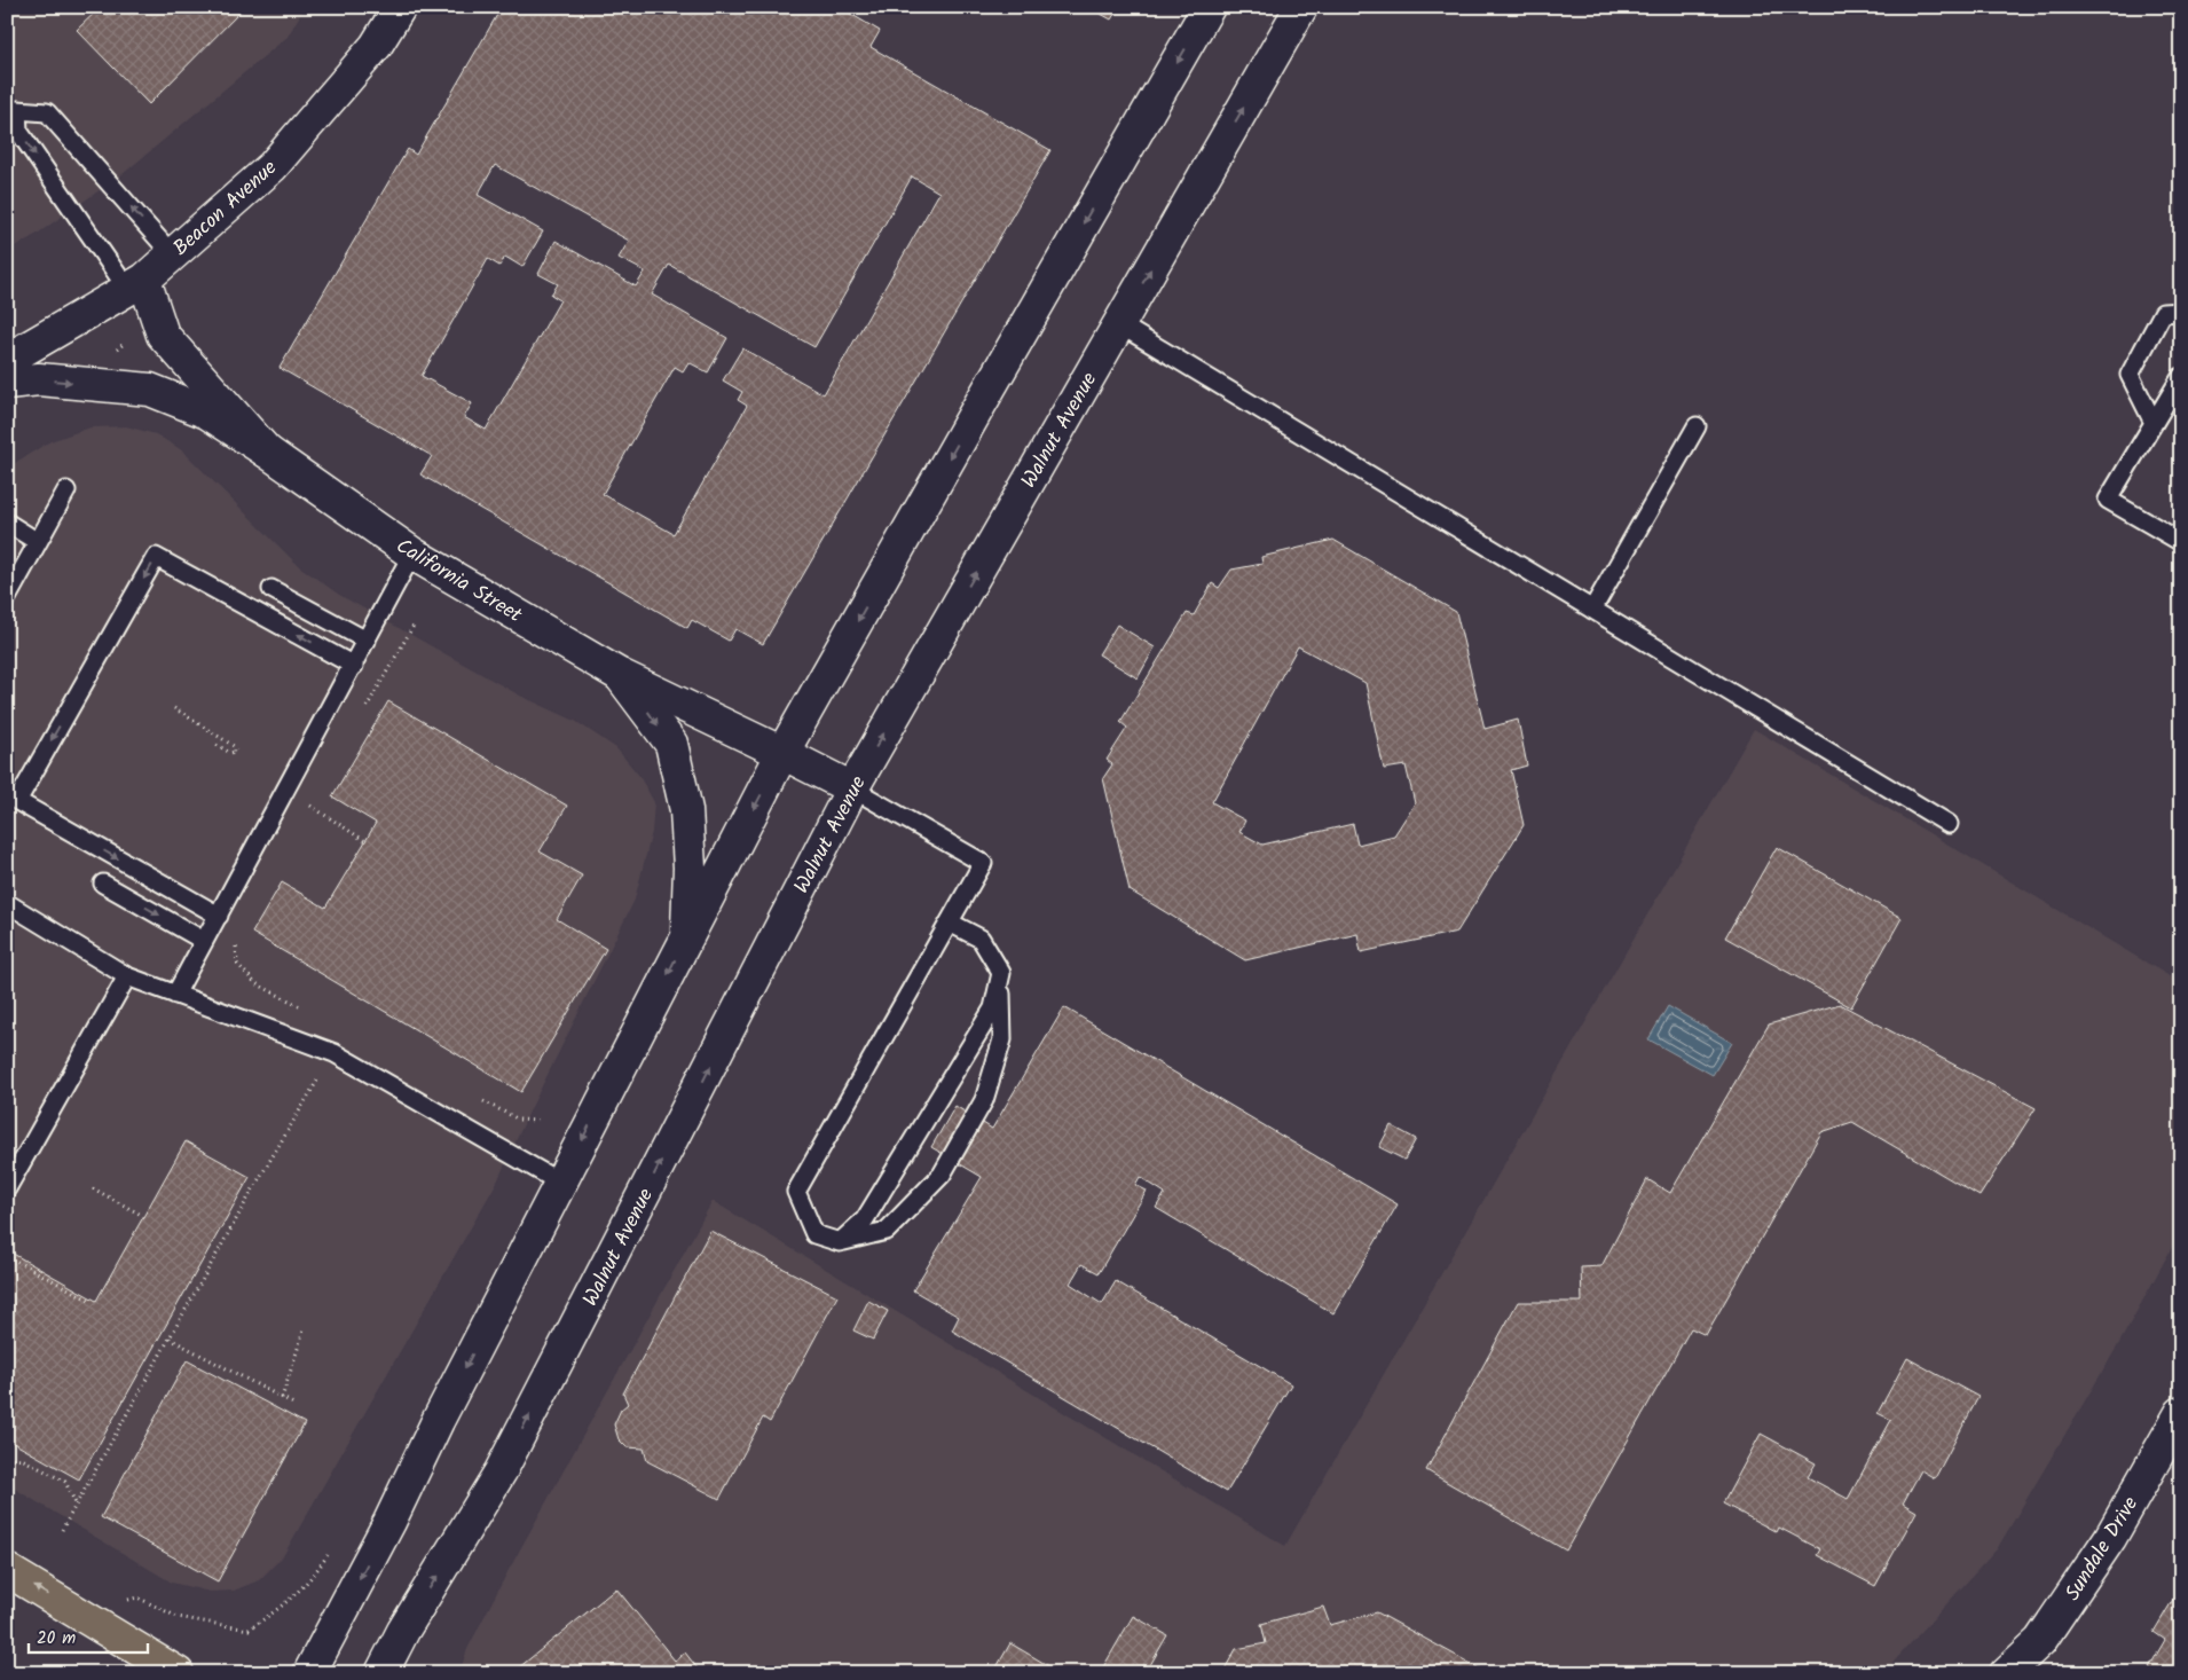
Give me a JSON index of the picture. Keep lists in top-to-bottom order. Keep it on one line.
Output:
{"streets":{"main road":["Beacon Avenue","Walnut Avenue","California Street","Sundale Drive"]},"crossings":[["Beacon Avenue","California Street"],["Walnut Avenue","California Street"]],"scale_bar":"20 m"}
